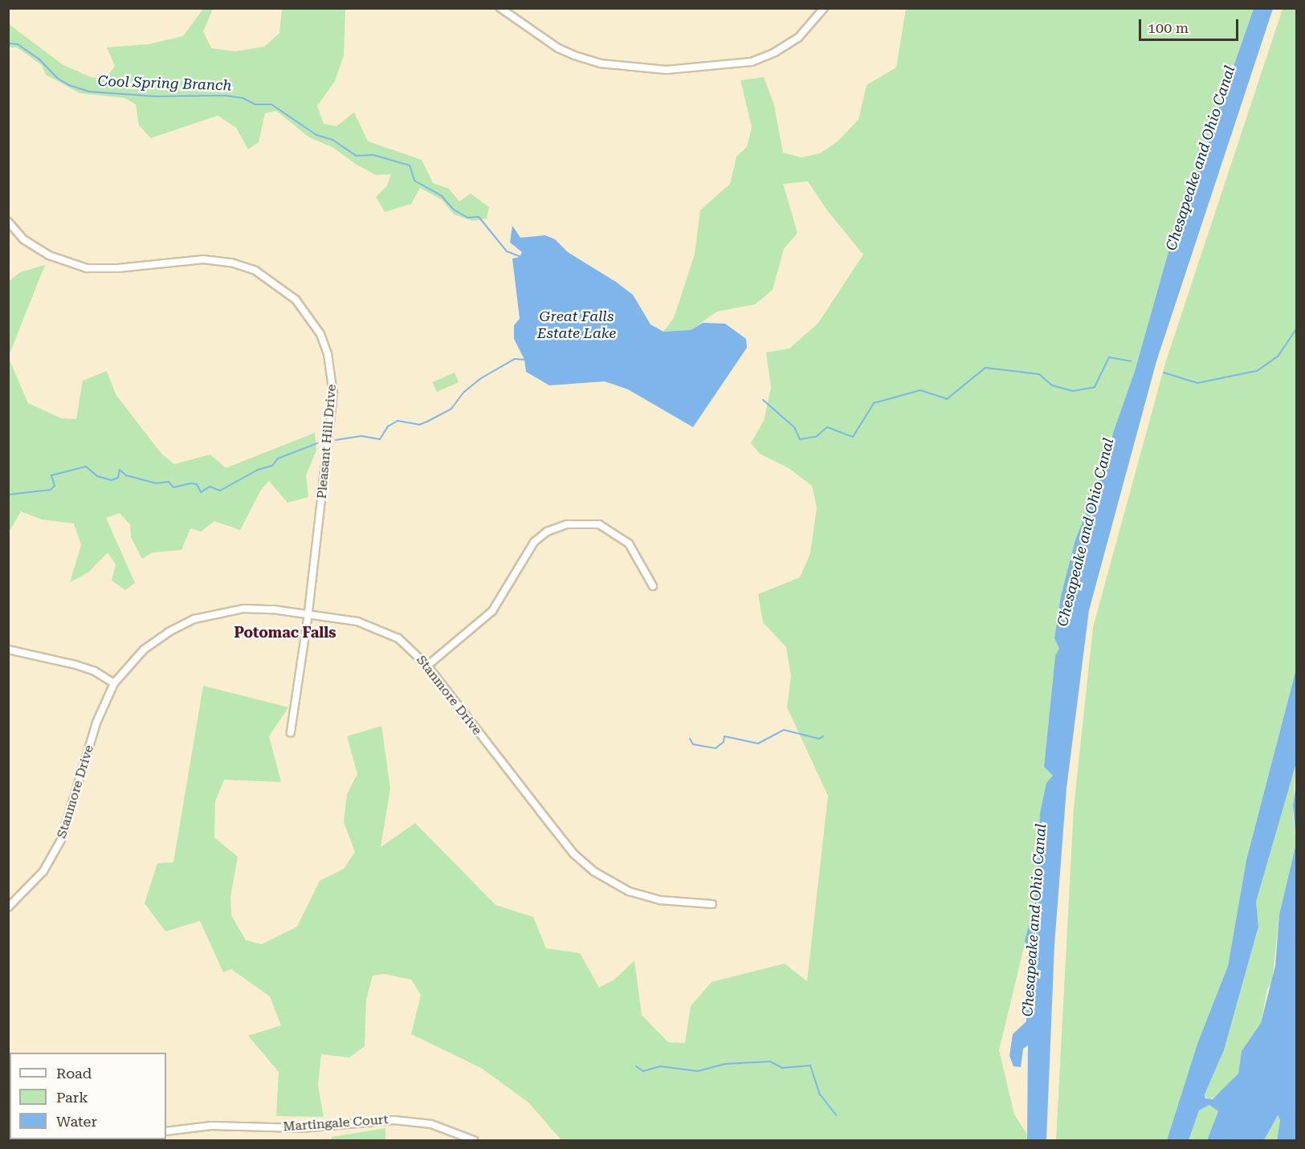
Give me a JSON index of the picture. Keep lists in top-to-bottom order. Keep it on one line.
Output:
{"streets":{"street":["Pleasant Hill Drive","Stanmore Drive","Martingale Court"]},"crossings":[["Pleasant Hill Drive","Stanmore Drive"]],"districts":["Potomac Falls"],"water":["Cool Spring Branch","Chesapeake and Ohio Canal","Great Falls Estate Lake"],"legend":["Road","Park","Water"],"scale_bar":"100 m"}
